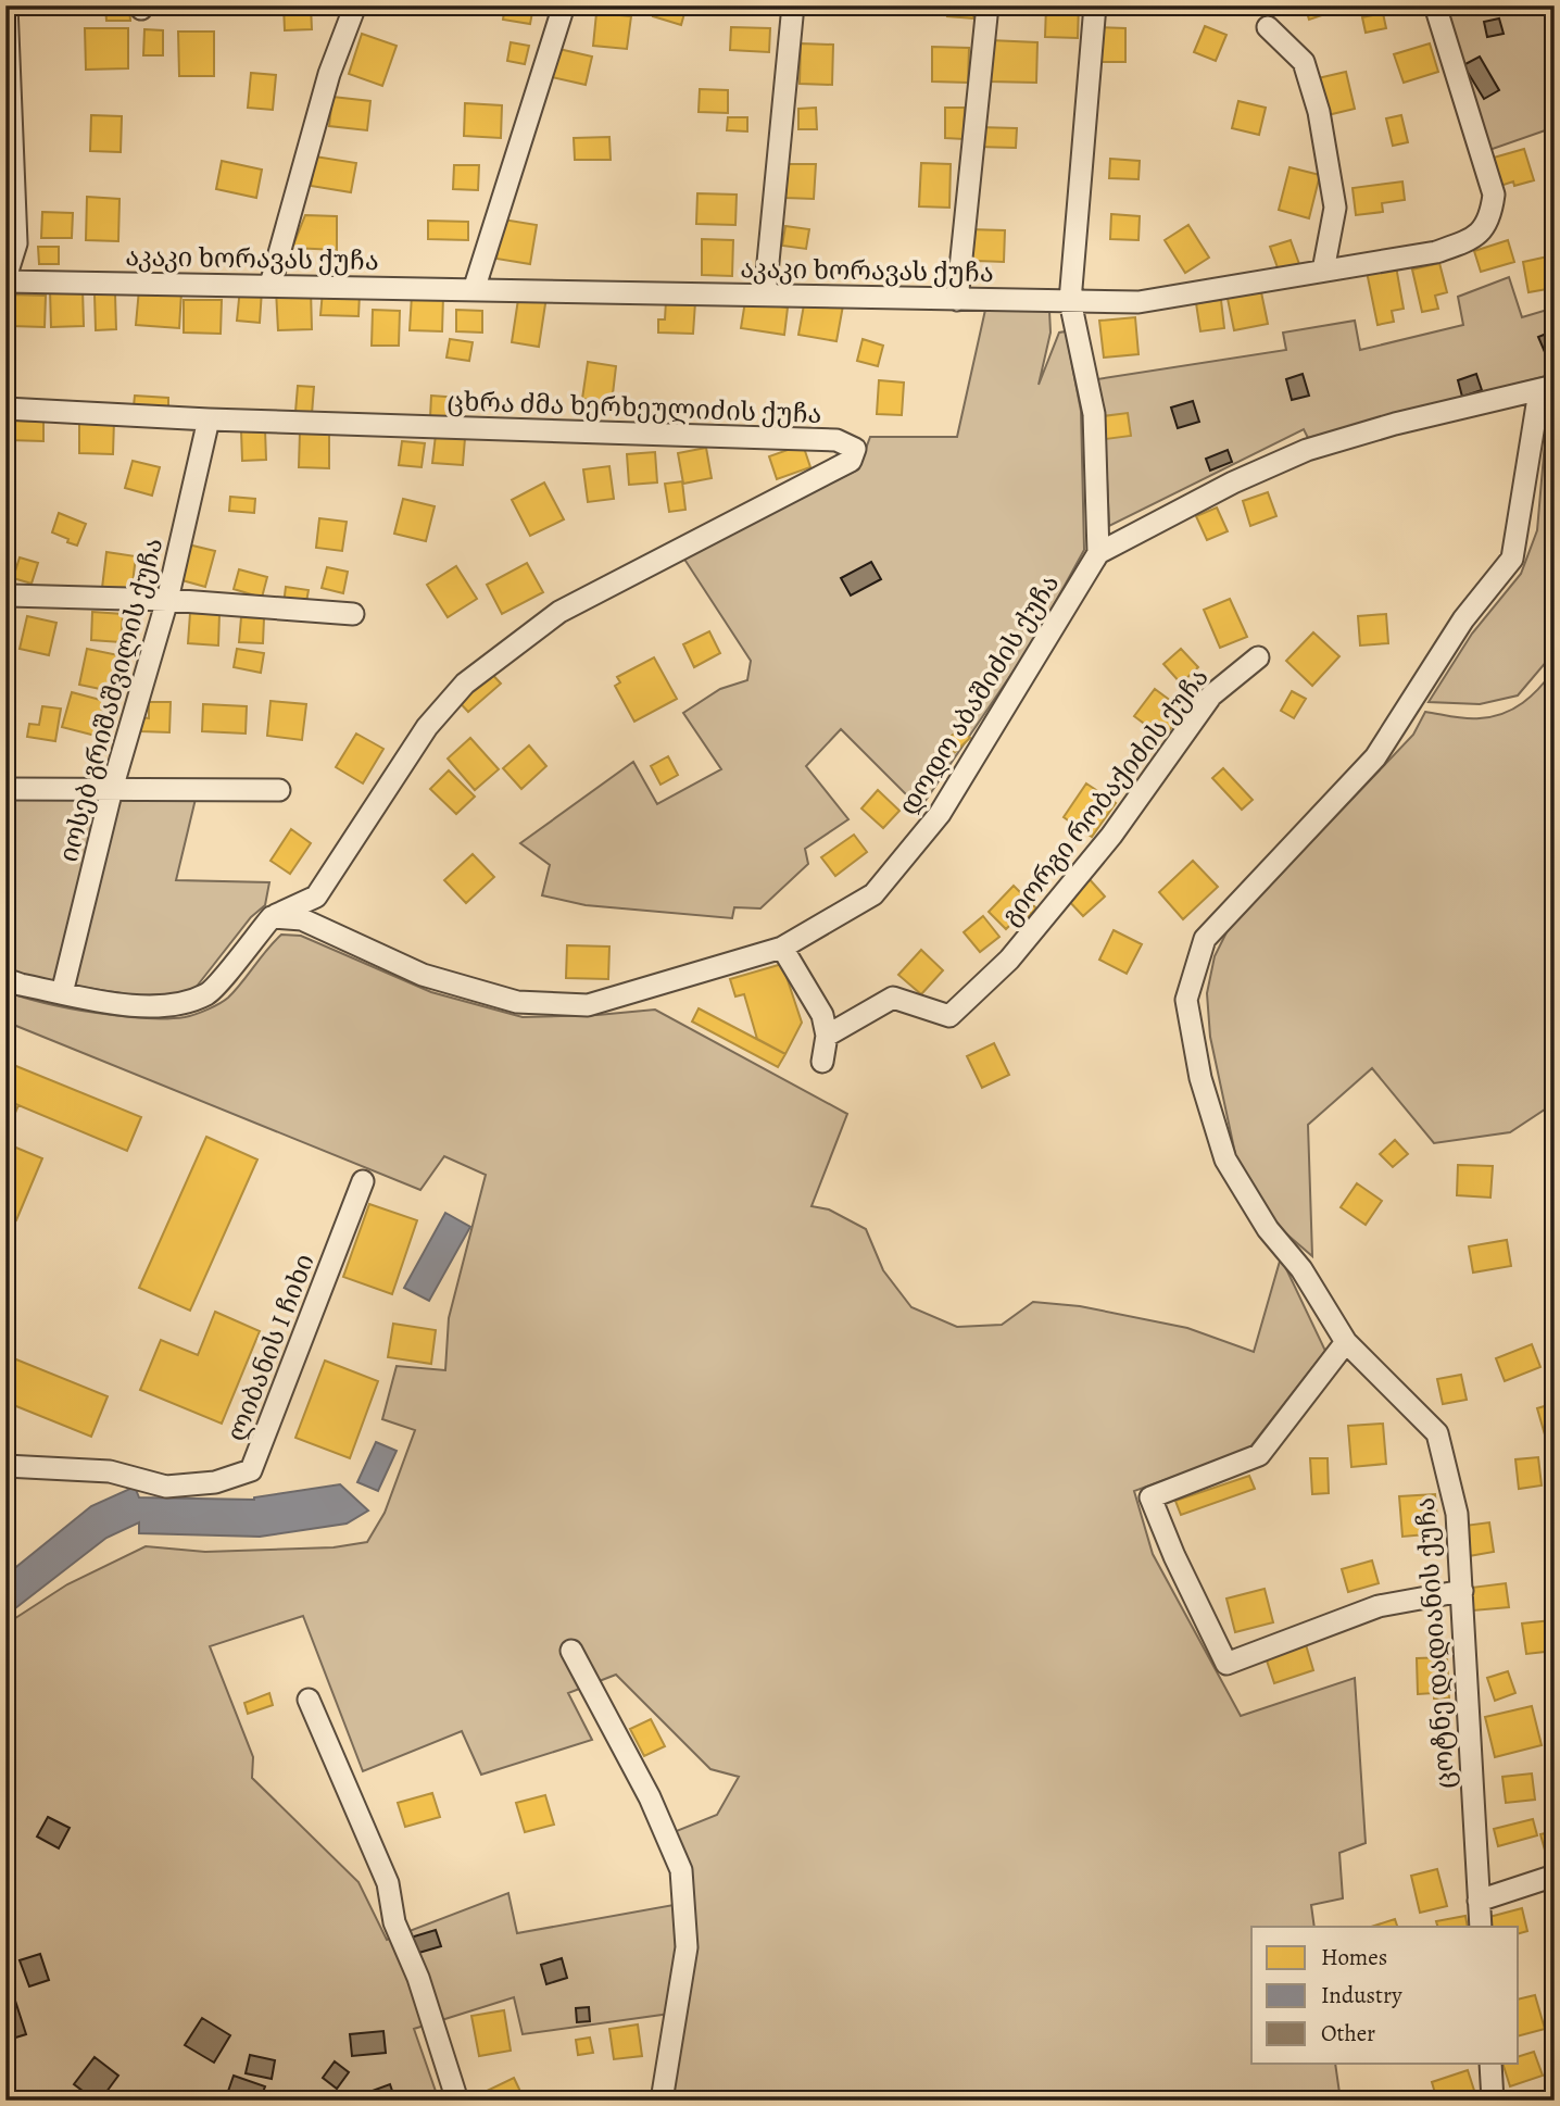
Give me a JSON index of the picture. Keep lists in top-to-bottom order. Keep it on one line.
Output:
{"streets":{"street":["აკაკი ხორავას ქუჩა","ცხრა ძმა ხერხეულიძის ქუჩა","დოდო აბაშიძის ქუჩა","იოსებ გრიშაშვილის ქუჩა","გიორგი რობაქიძის ქუჩა","ლიბანის I ჩიხი","ცოტნე დადიანის ქუჩა"]},"crossings":[["ცხრა ძმა ხერხეულიძის ქუჩა","დოდო აბაშიძის ქუჩა"],["ცხრა ძმა ხერხეულიძის ქუჩა","იოსებ გრიშაშვილის ქუჩა"]],"legend":["Homes","Industry","Other"]}
